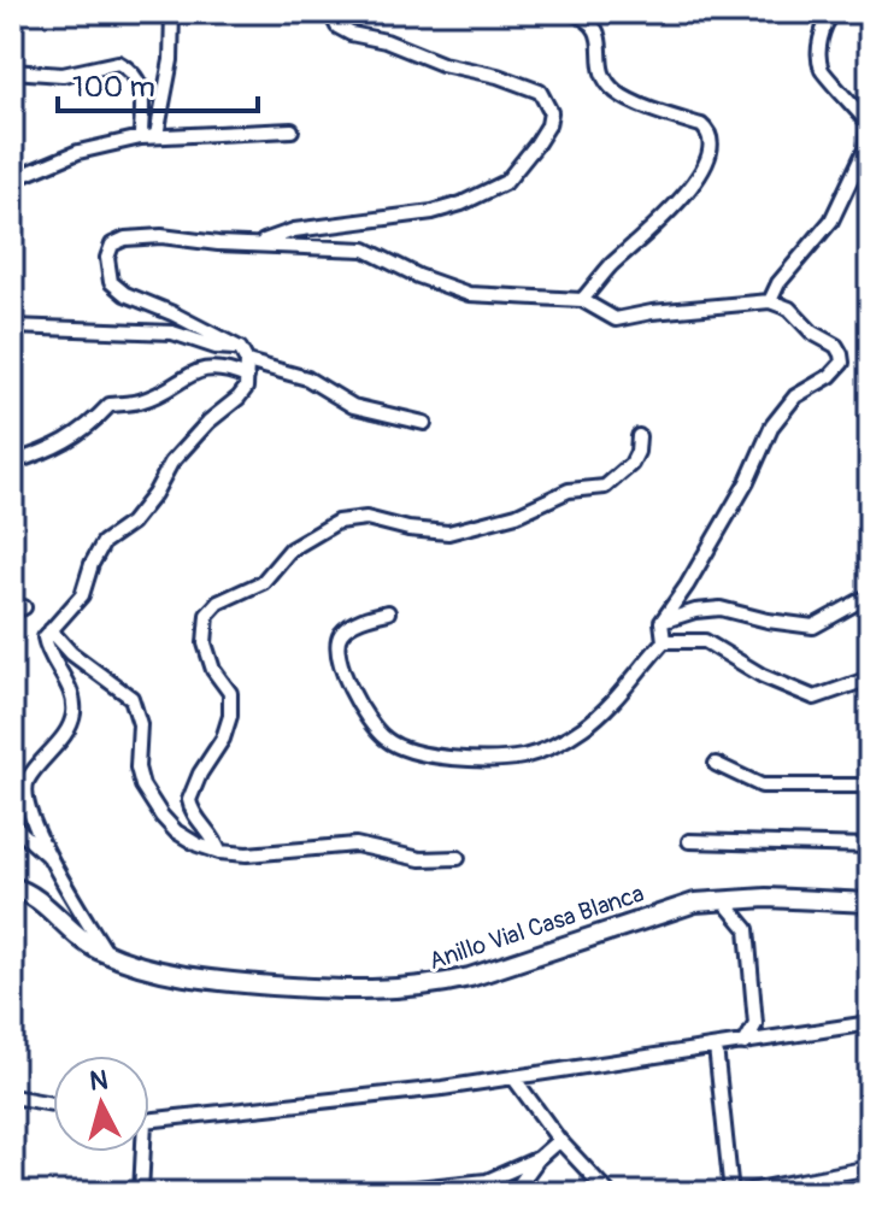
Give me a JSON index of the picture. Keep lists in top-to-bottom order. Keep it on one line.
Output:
{"streets":{"main road":["Anillo Vial Casa Blanca"]},"scale_bar":"100 m","north":"top"}
